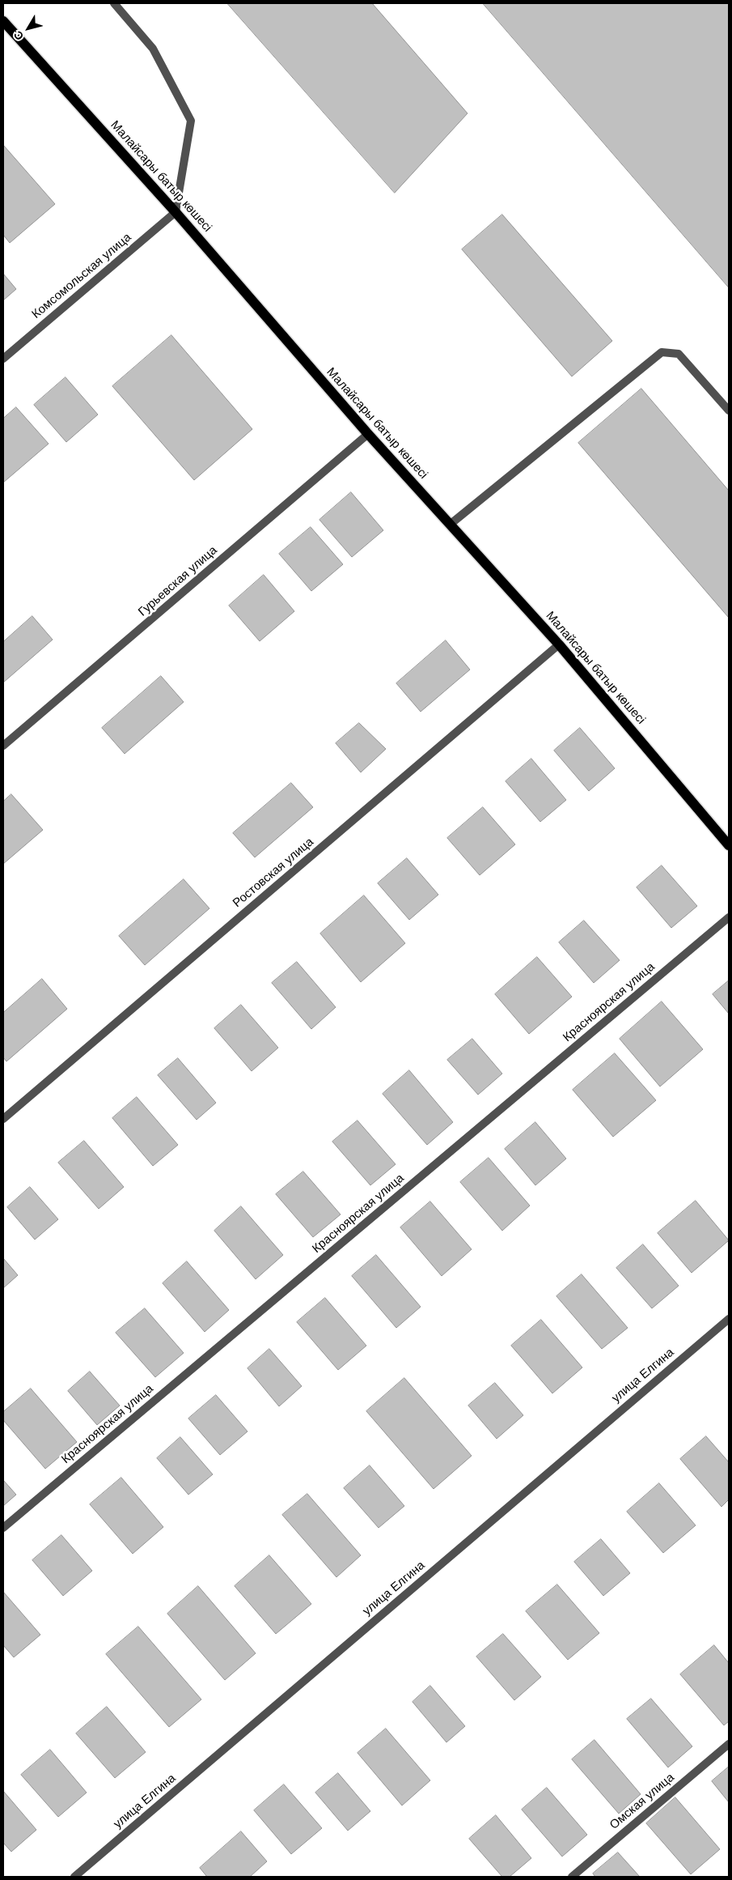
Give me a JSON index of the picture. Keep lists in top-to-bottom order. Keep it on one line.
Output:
{"streets":{"main road":["Малайсары батыр көшесі"],"street":["Комсомольская улица","Гурьевская улица","Ростовская улица","Красноярская улица","улица Елгина","Омская улица"]},"crossings":[["Малайсары батыр көшесі","Комсомольская улица"],["Малайсары батыр көшесі","Гурьевская улица"],["Малайсары батыр көшесі","Ростовская улица"]],"north":"bottom left"}
